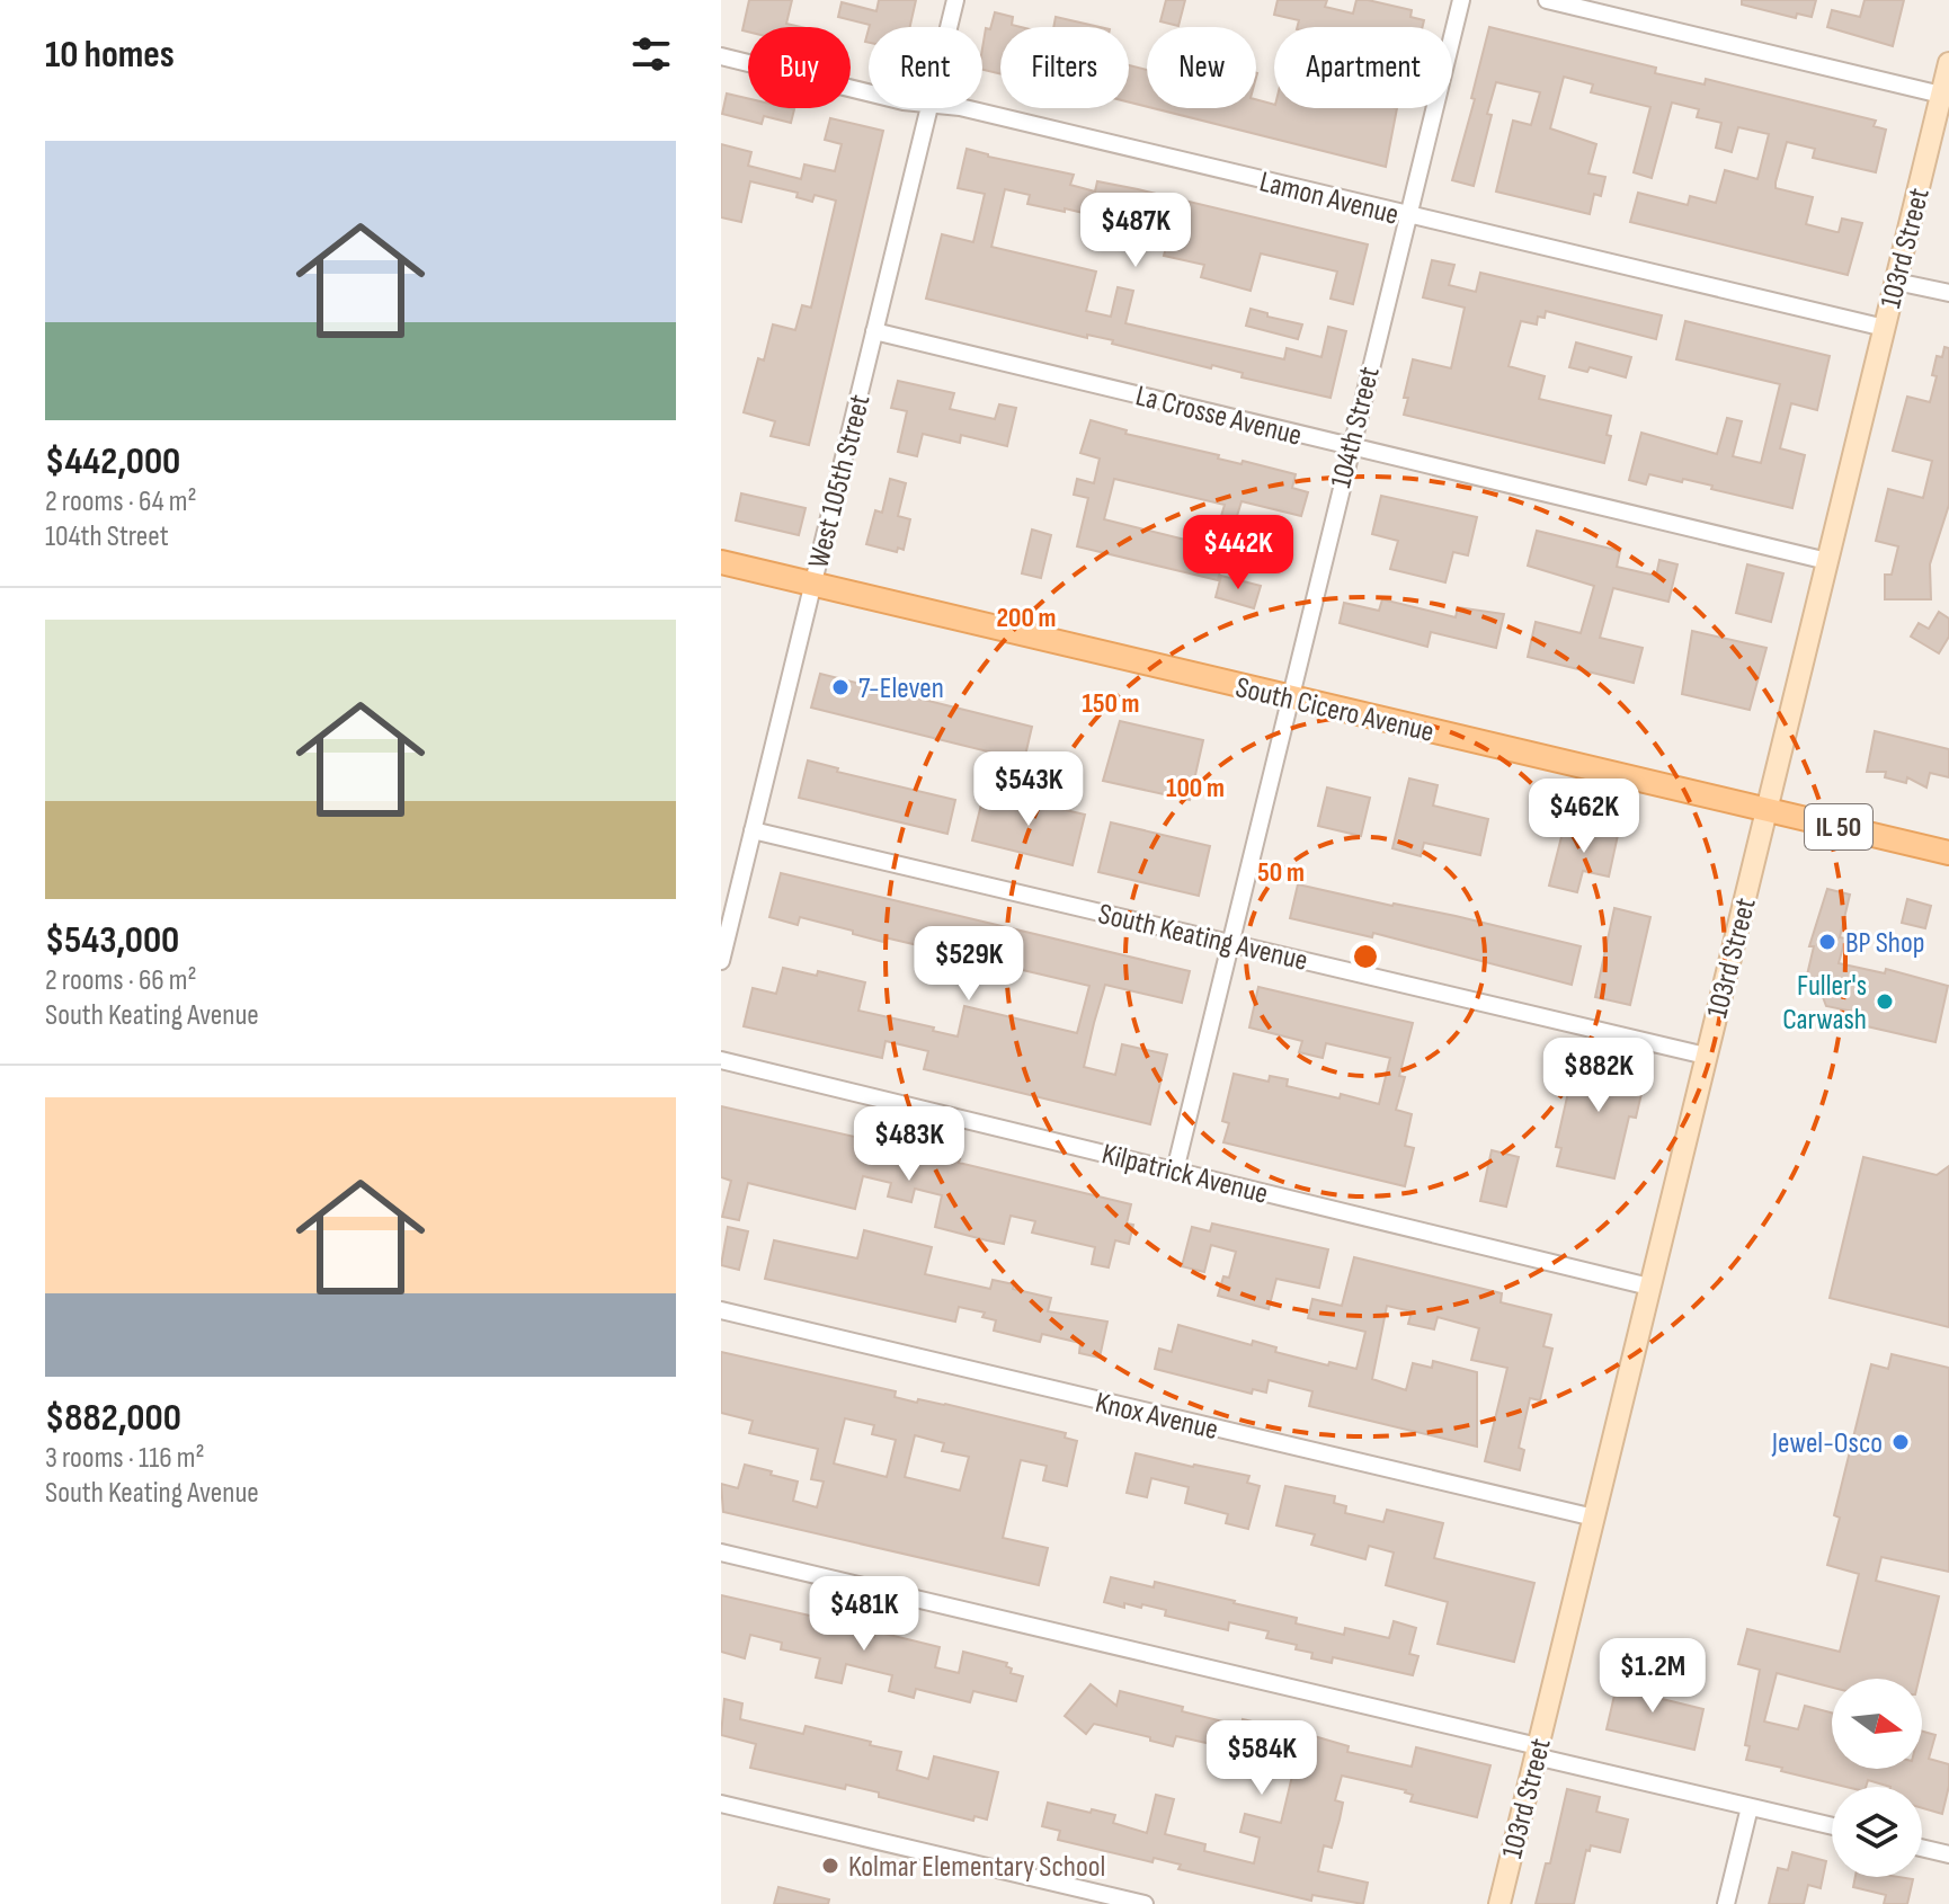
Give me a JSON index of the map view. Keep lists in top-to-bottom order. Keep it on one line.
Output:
{"streets":{"main road":["103rd Street","South Cicero Avenue","IL 50"],"street":["Lamon Avenue","La Crosse Avenue","104th Street","West 105th Street","South Keating Avenue","Kilpatrick Avenue","Knox Avenue"]},"crossings":[["Lamon Avenue","103rd Street"],["Lamon Avenue","104th Street"],["103rd Street","La Crosse Avenue"],["103rd Street","South Cicero Avenue"],["103rd Street","South Keating Avenue"],["103rd Street","Kilpatrick Avenue"],["103rd Street","Knox Avenue"],["La Crosse Avenue","104th Street"],["La Crosse Avenue","West 105th Street"],["104th Street","South Cicero Avenue"],["104th Street","South Keating Avenue"],["104th Street","Kilpatrick Avenue"],["West 105th Street","South Cicero Avenue"],["West 105th Street","South Keating Avenue"]],"places":["7-Eleven","BP Shop","Fuller's Carwash","Jewel-Osco","Kolmar Elementary School"],"north":"right","page":{"heading":"10 homes","chip":["Buy","Rent","Filters","New","Apartment"],"list":[{"name":"$442,000","note":"2 rooms · 64 m² · 104th Street"},{"name":"$543,000","note":"2 rooms · 66 m² · South Keating Avenue"},{"name":"$882,000","note":"3 rooms · 116 m² · South Keating Avenue"}],"price":["$487K","$442K","$543K","$462K","$529K","$882K","$483K","$481K","$1.2M","$584K"]},"rings":["200 m","150 m","100 m","50 m"]}
